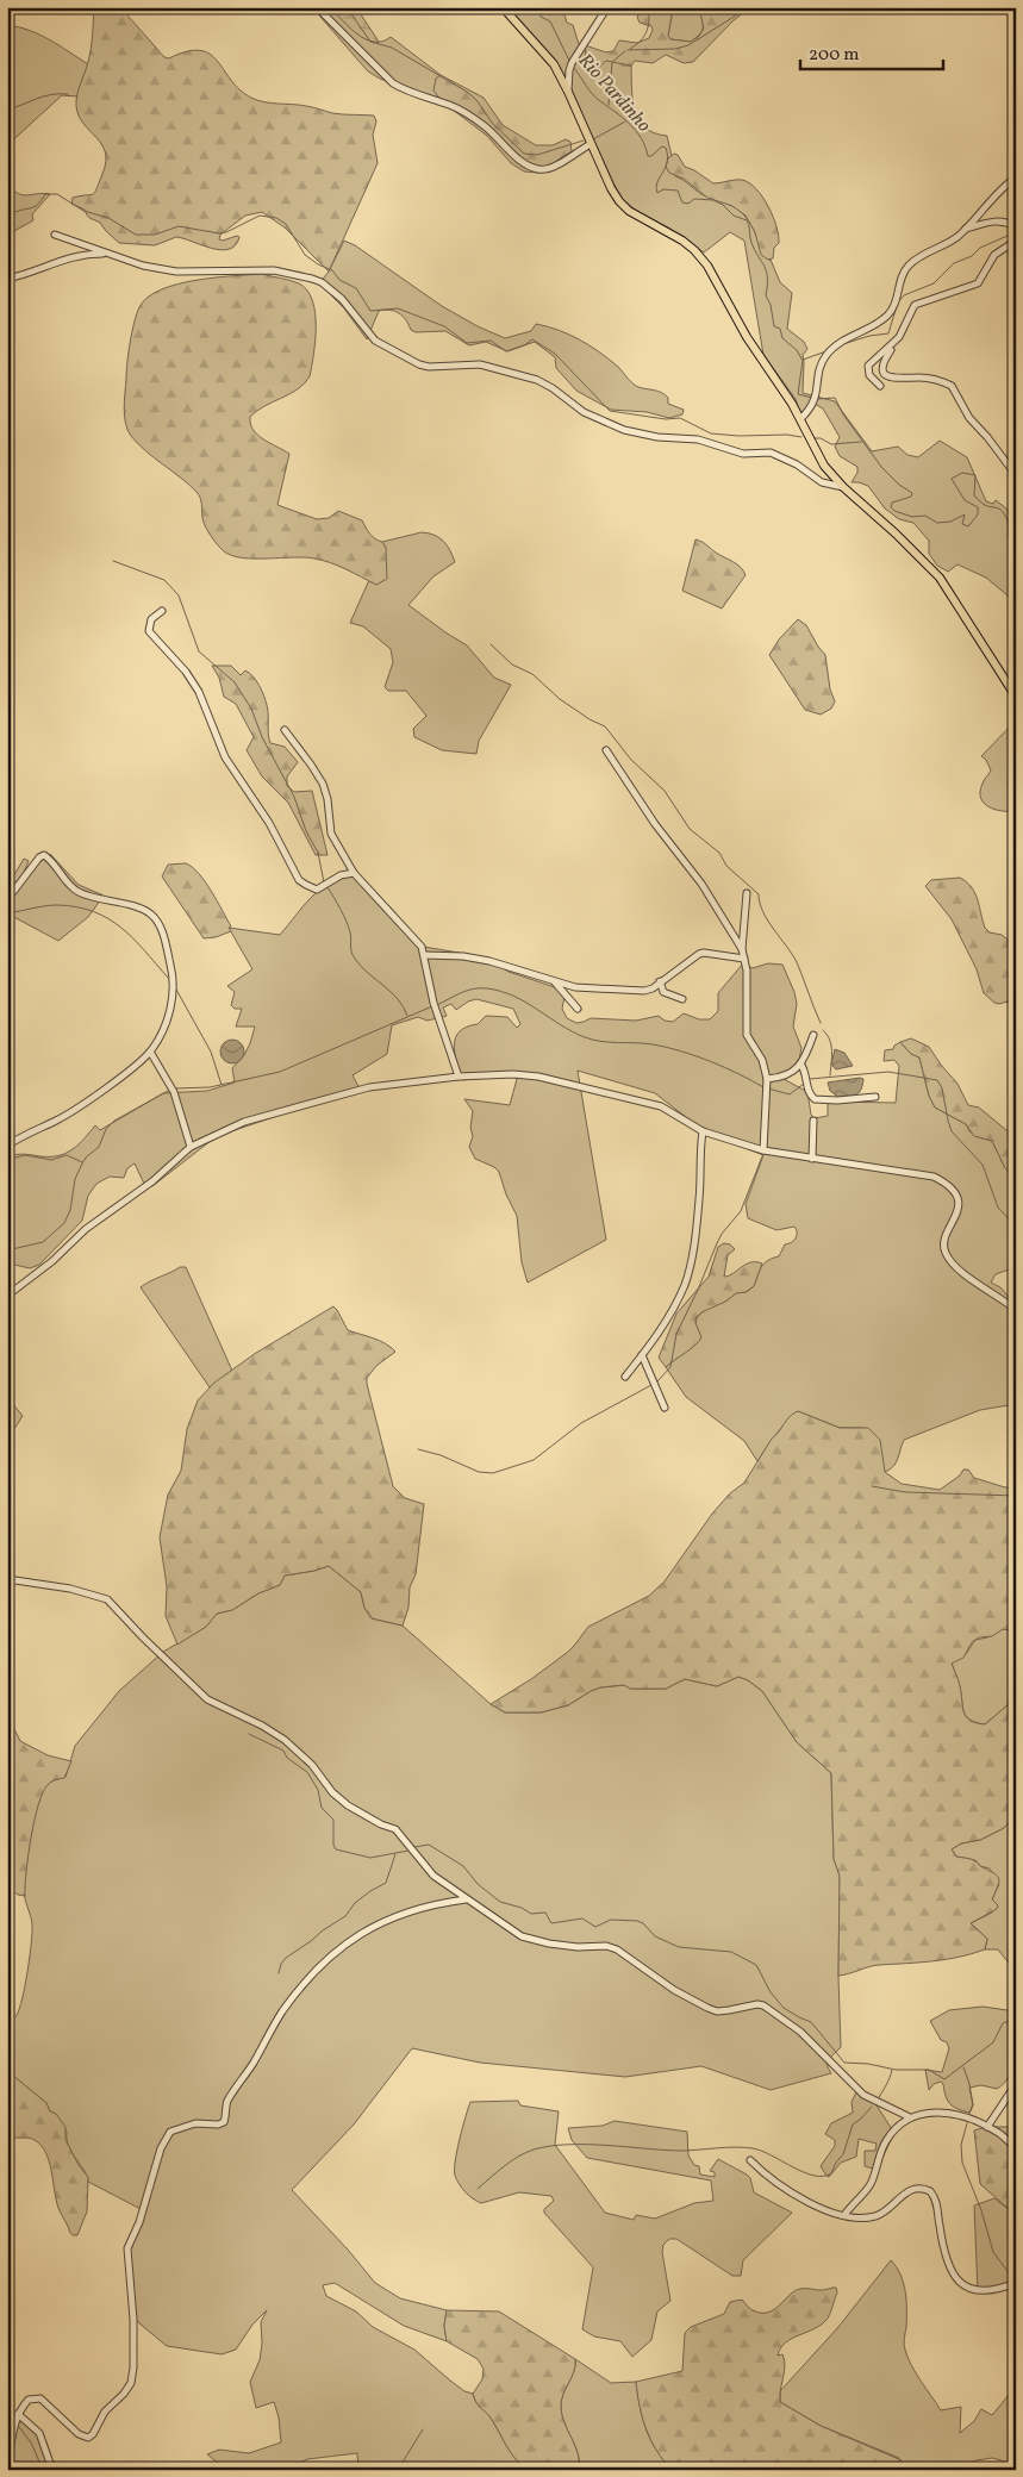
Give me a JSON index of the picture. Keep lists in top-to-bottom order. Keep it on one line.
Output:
{"water":["Rio Pardinho"],"scale_bar":"200 m"}
